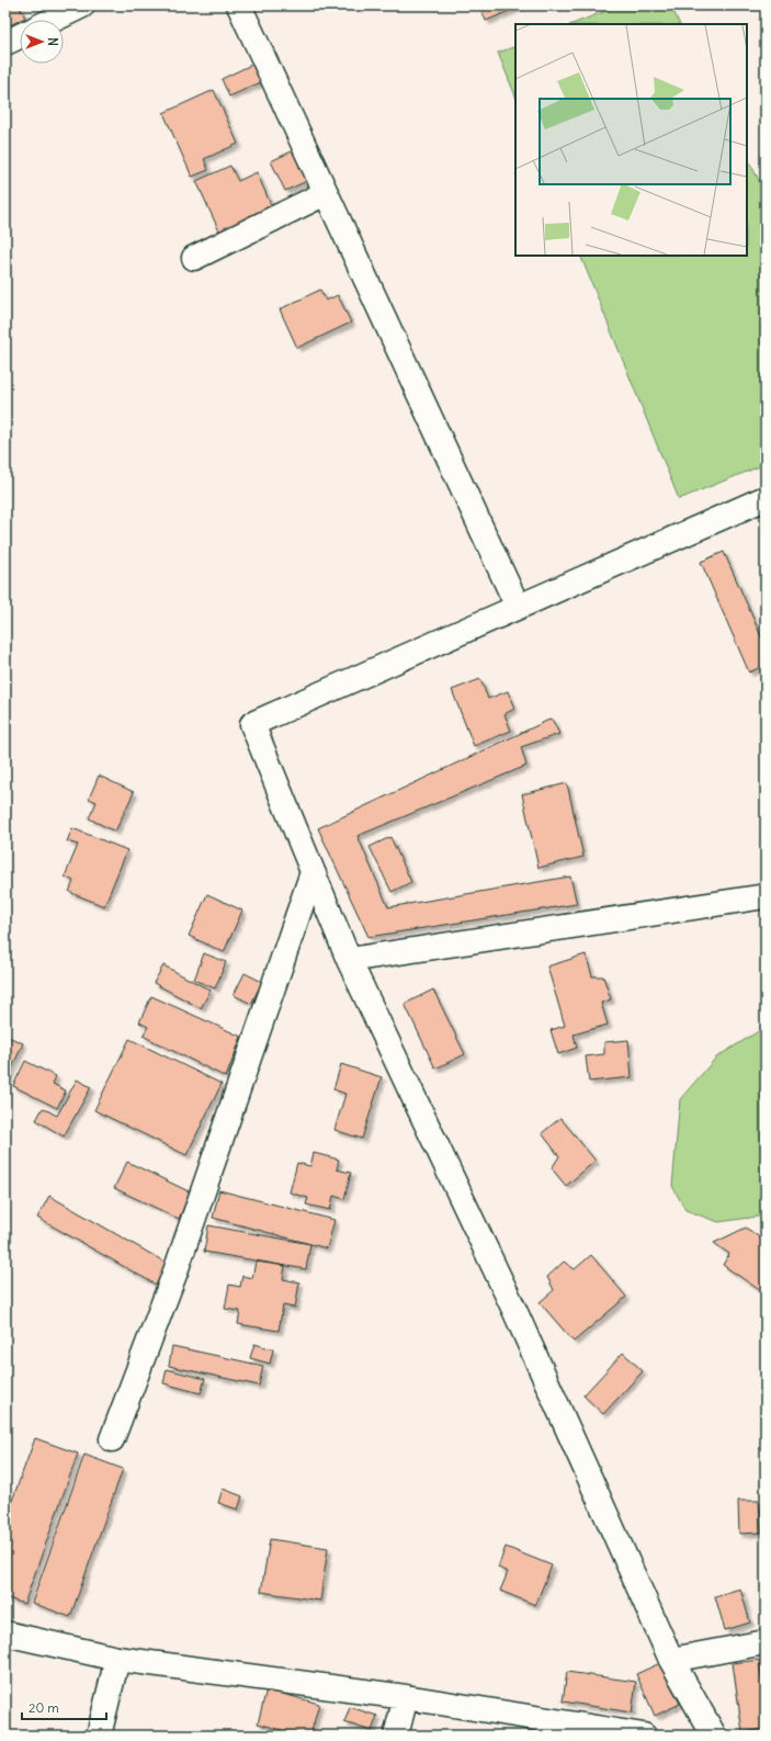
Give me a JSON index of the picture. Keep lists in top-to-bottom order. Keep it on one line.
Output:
{"scale_bar":"20 m","north":"right"}
